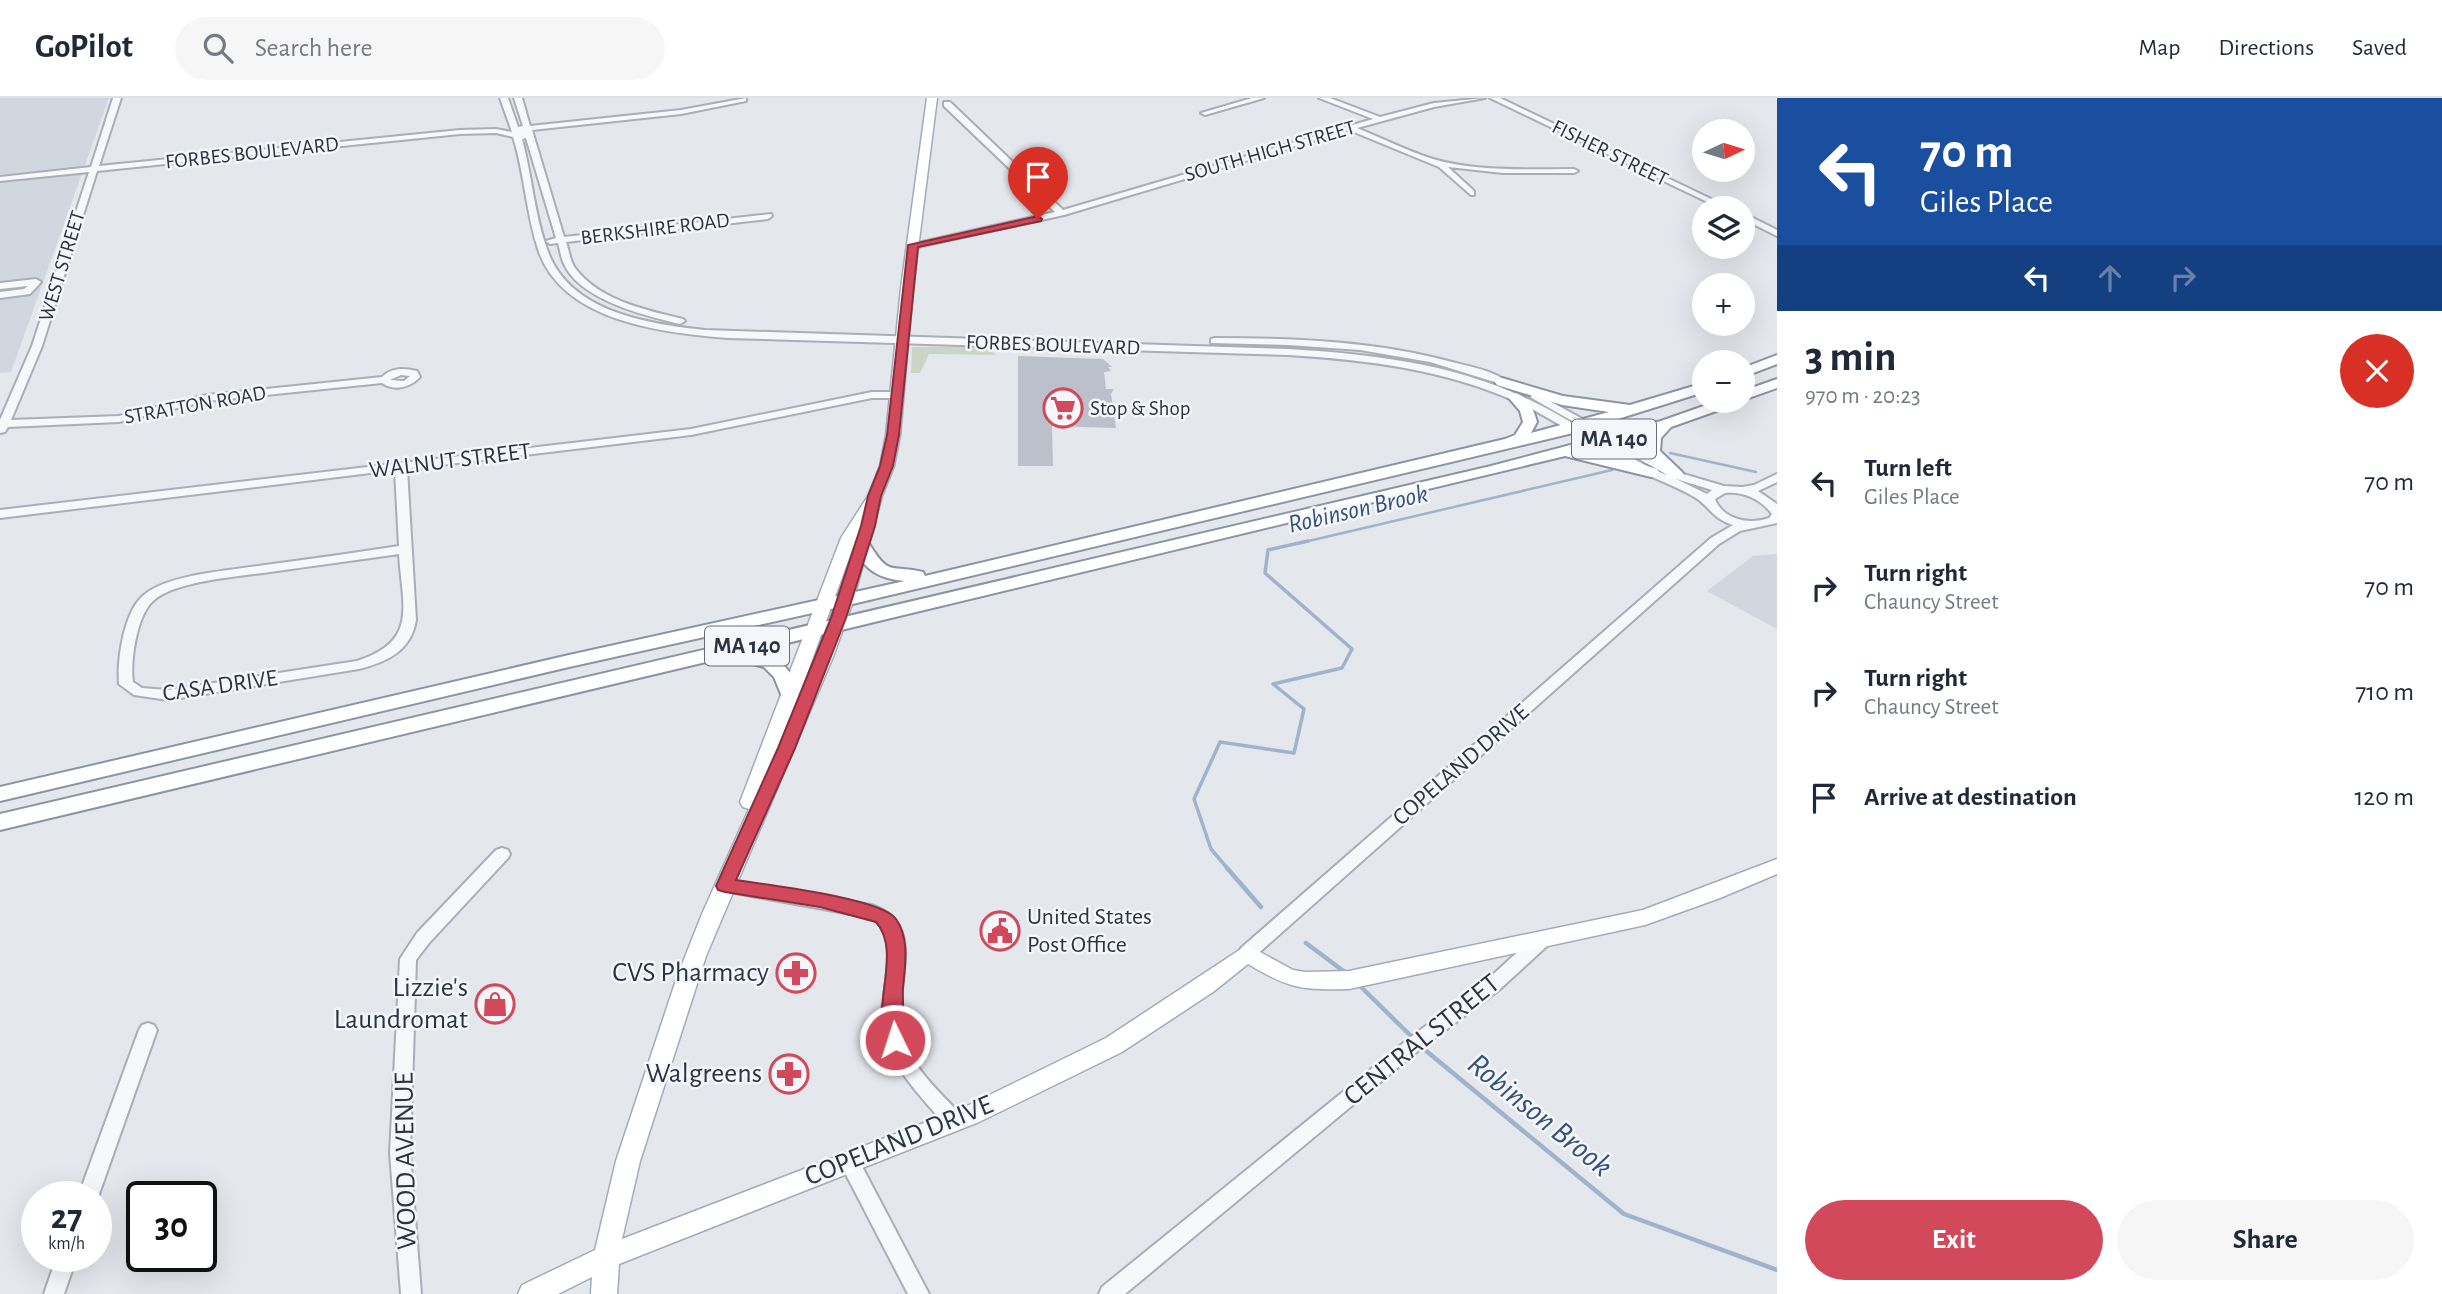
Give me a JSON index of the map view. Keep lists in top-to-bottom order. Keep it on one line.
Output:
{"streets":{"highway":["MA 140"],"main road":["COPELAND DRIVE"],"street":["SOUTH HIGH STREET","FORBES BOULEVARD","FISHER STREET","BERKSHIRE ROAD","WEST STREET","STRATTON ROAD","WALNUT STREET","CASA DRIVE","CENTRAL STREET","WOOD AVENUE"]},"crossings":[["FORBES BOULEVARD","BERKSHIRE ROAD"],["FORBES BOULEVARD","WEST STREET"],["FORBES BOULEVARD","MA 140"],["WEST STREET","STRATTON ROAD"],["WALNUT STREET","CASA DRIVE"]],"water":["Robinson Brook"],"places":{"supermarket":["Stop & Shop"],"public building":["United States Post Office"],"pharmacy":["CVS Pharmacy","Walgreens"],"shop":["Lizzie's Laundromat"]},"north":"right","page":{"header":"GoPilot","search":"Search here","nav":["Map","Directions","Saved"],"turn":["70 m","Giles Place"],"map_buttons":["+","−"],"heading":["3 min","970 m · 20:23"],"list":[{"name":"Turn left","note":"Giles Place","value":"70 m"},{"name":"Turn right","note":"Chauncy Street","value":"70 m"},{"name":"Turn right","note":"Chauncy Street","value":"710 m"},{"name":"Arrive at destination","value":"120 m"}],"speed":"27 km/h","limit":"30","buttons":["Exit","Share"]}}
